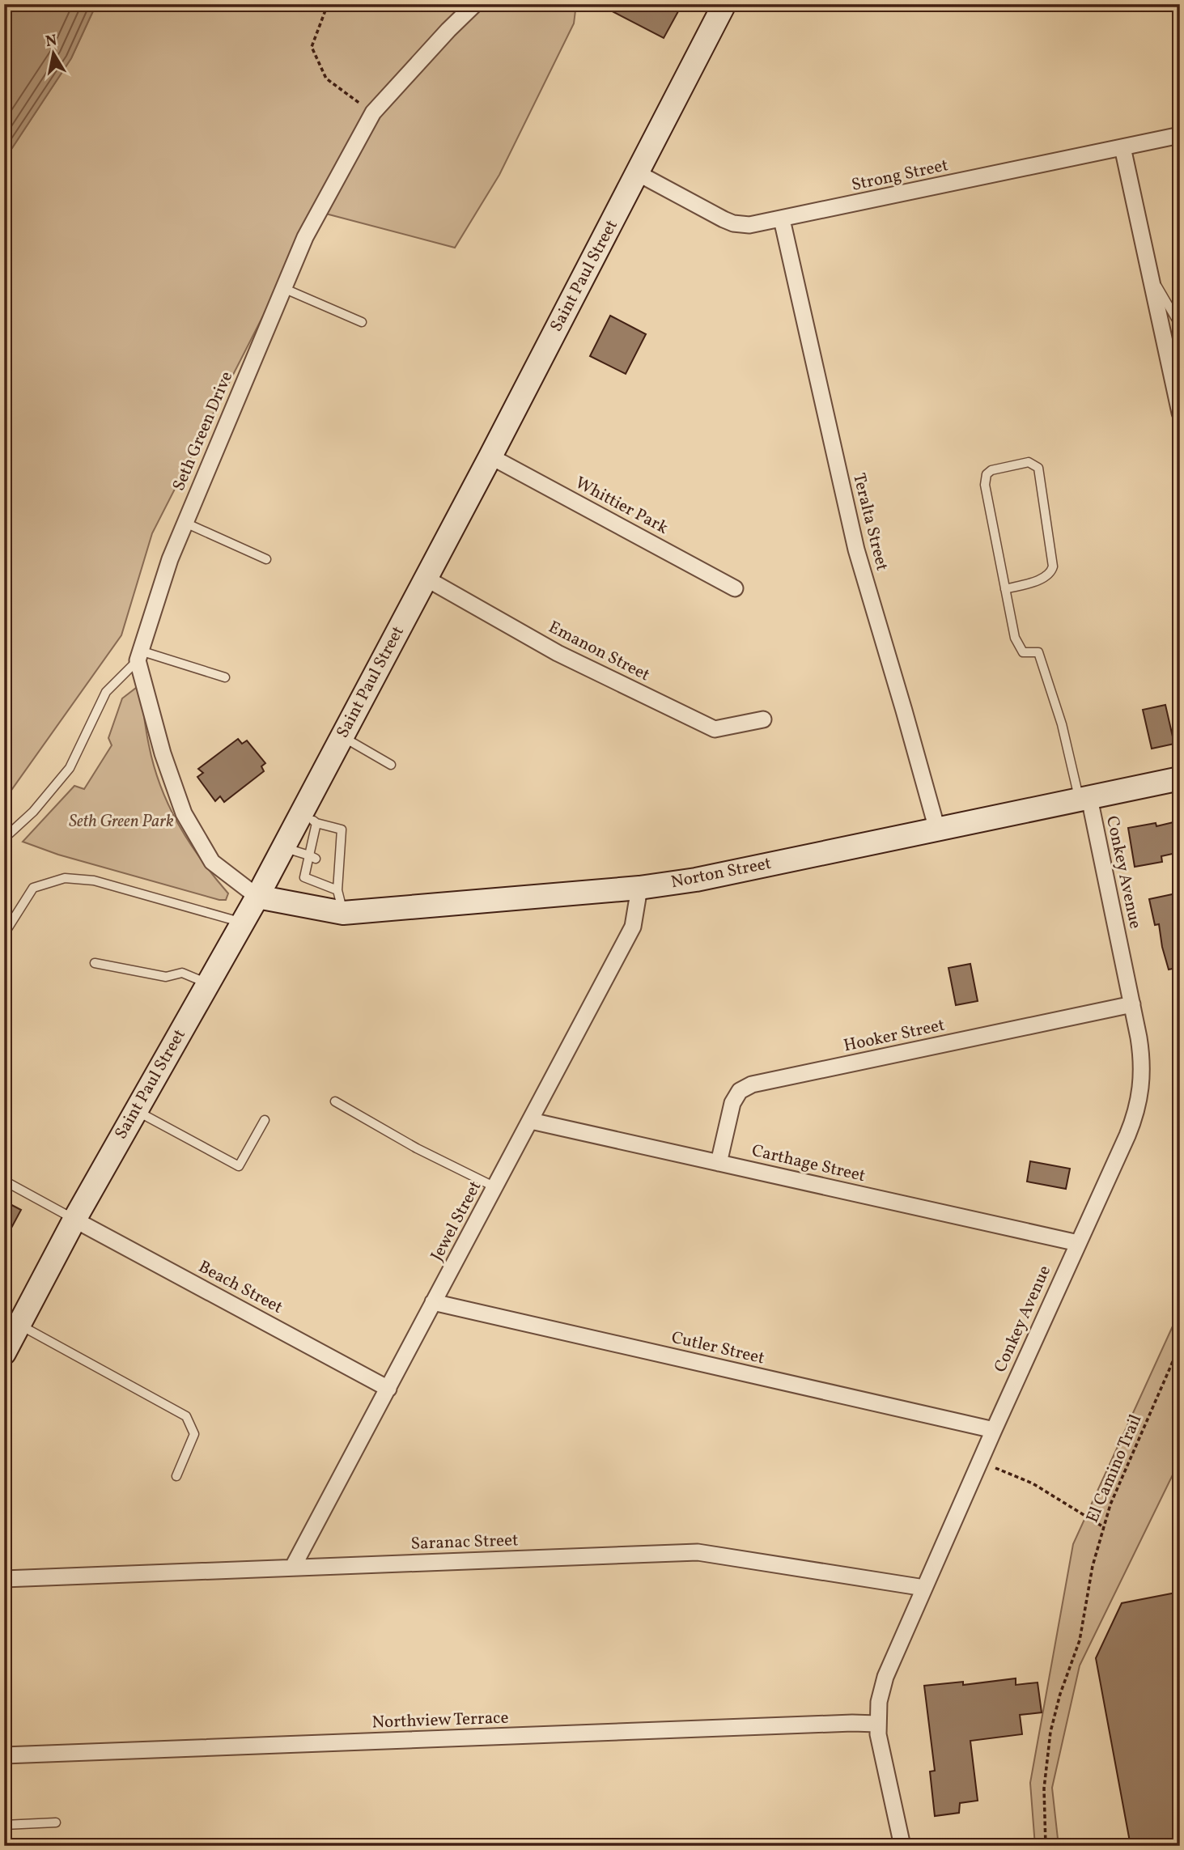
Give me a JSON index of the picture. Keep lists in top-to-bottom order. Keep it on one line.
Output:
{"streets":{"main road":["Saint Paul Street","Norton Street"],"street":["Strong Street","Seth Green Drive","Whittier Park","Teralta Street","Emanon Street","Conkey Avenue","Hooker Street","Carthage Street","Jewel Street","Beach Street","Cutler Street","Saranac Street","Northview Terrace"],"path":["El Camino Trail"]},"crossings":[["Strong Street","Saint Paul Street"],["Strong Street","Teralta Street"],["Saint Paul Street","Whittier Park"],["Saint Paul Street","Emanon Street"],["Saint Paul Street","Norton Street"],["Saint Paul Street","Beach Street"],["Teralta Street","Norton Street"],["Conkey Avenue","Norton Street"],["Conkey Avenue","Hooker Street"],["Conkey Avenue","Carthage Street"],["Conkey Avenue","Cutler Street"],["Conkey Avenue","Saranac Street"],["Conkey Avenue","Northview Terrace"],["Norton Street","Jewel Street"],["Hooker Street","Carthage Street"],["Carthage Street","Jewel Street"],["Jewel Street","Beach Street"],["Jewel Street","Cutler Street"],["Jewel Street","Saranac Street"]],"parks":["Seth Green Park"],"north":"top"}
